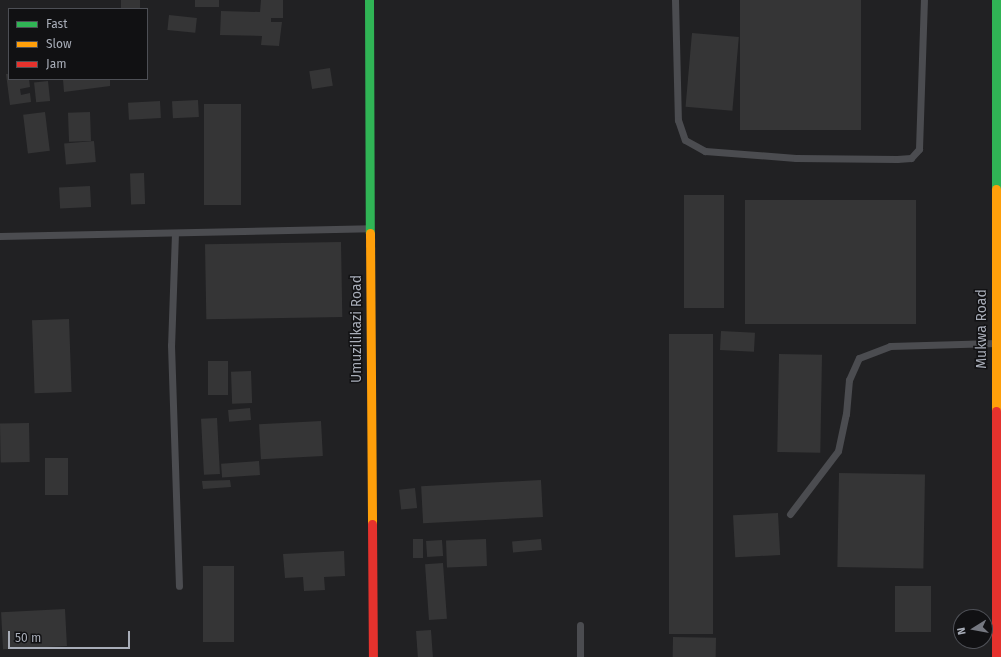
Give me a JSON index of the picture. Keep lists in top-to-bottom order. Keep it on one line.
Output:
{"streets":{"street":["Umuzilikazi Road","Mukwa Road"]},"legend":["Fast","Slow","Jam"],"scale_bar":"50 m","north":"left"}
